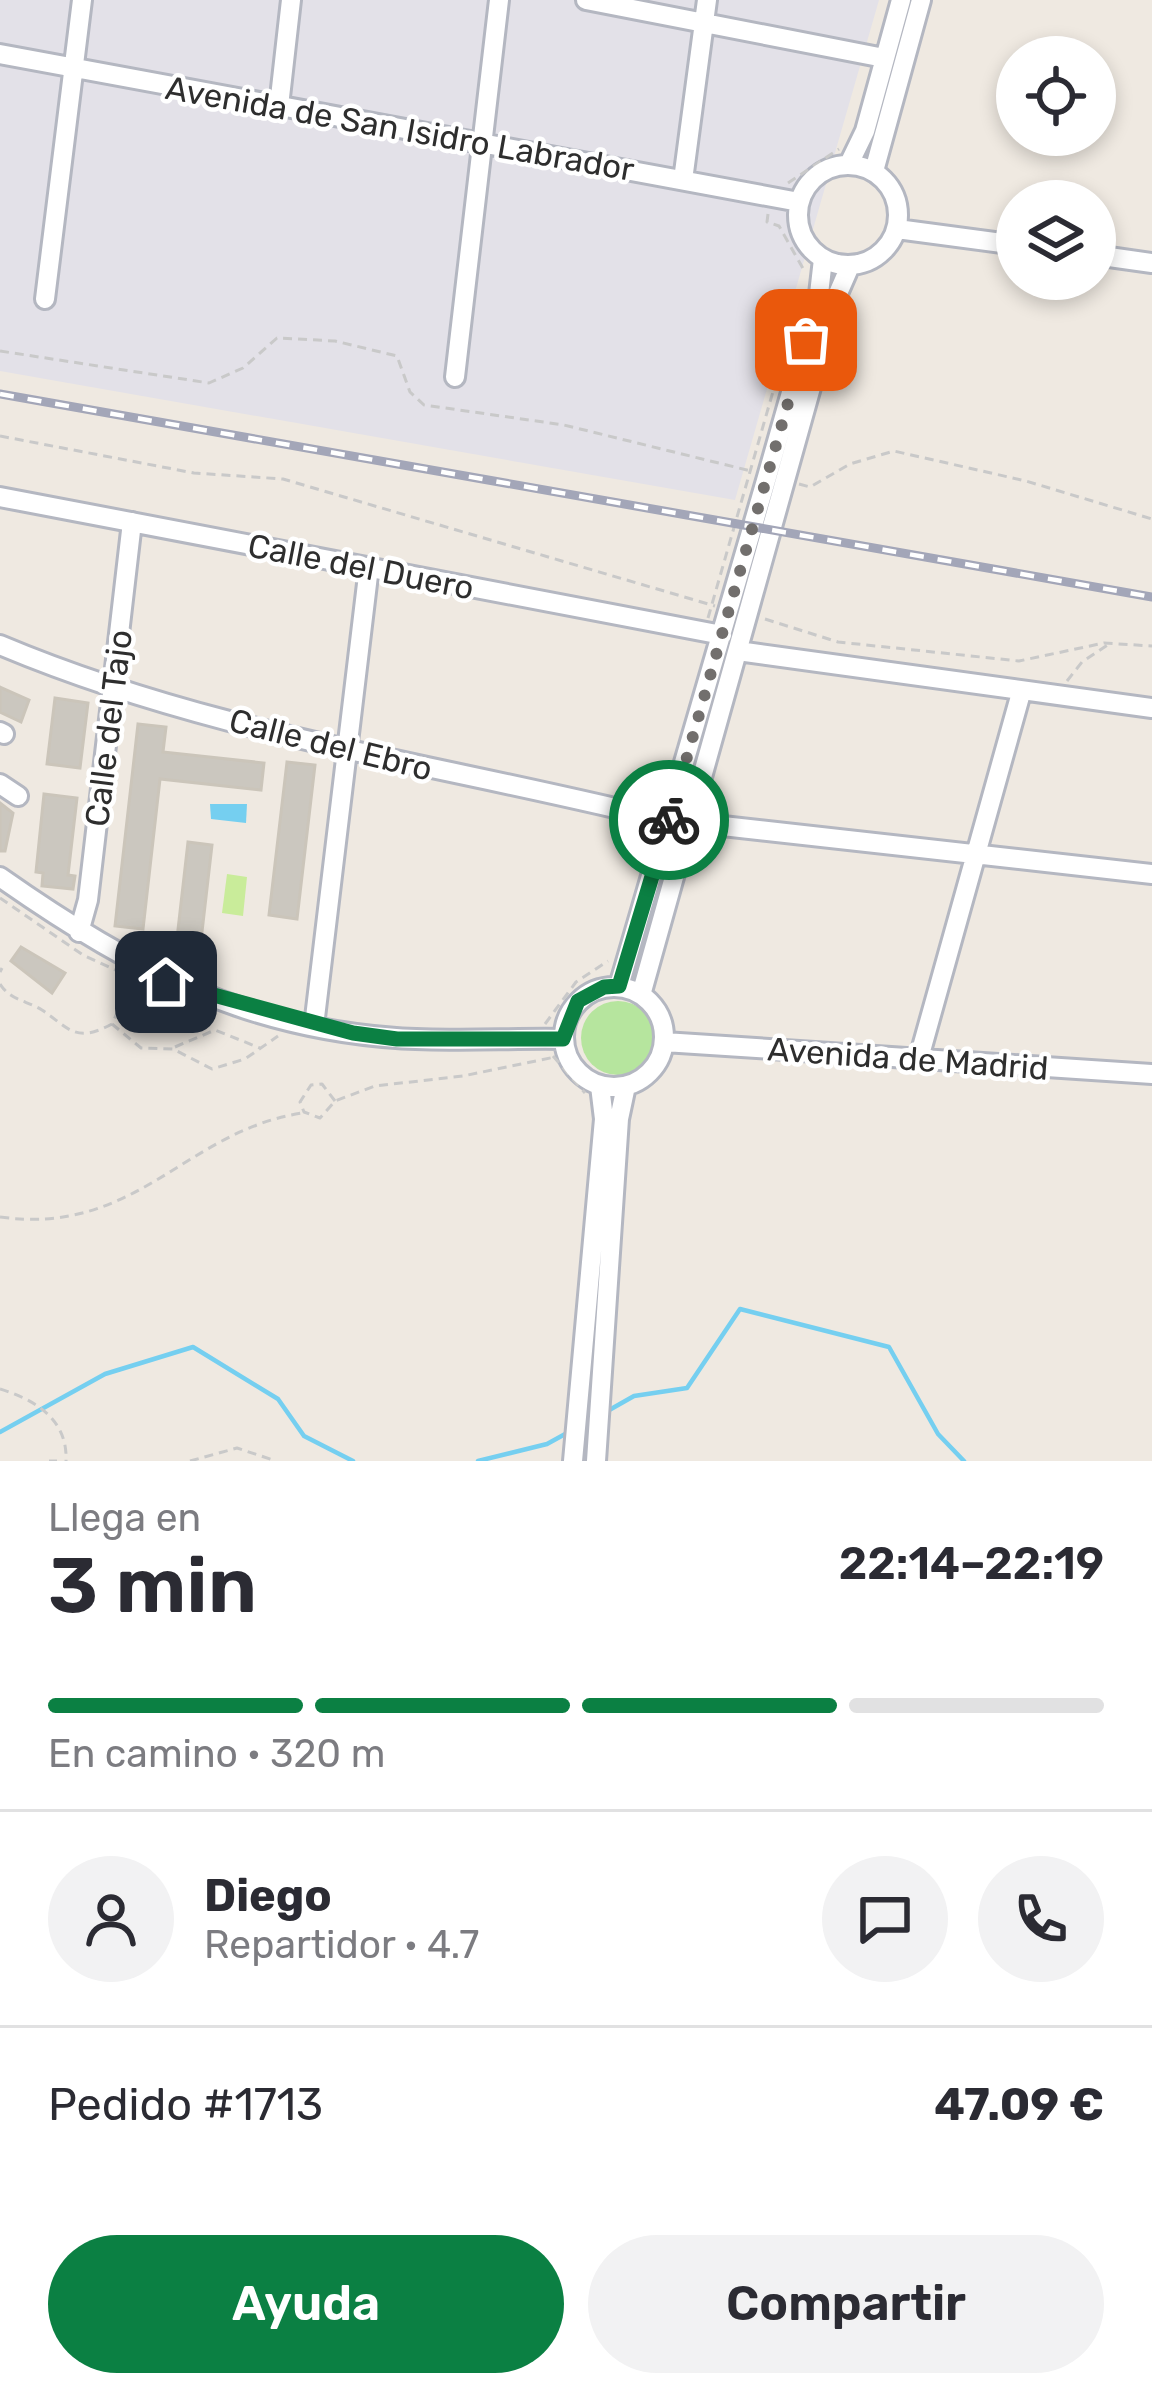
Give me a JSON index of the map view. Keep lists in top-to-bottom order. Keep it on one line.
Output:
{"streets":{"street":["Avenida de San Isidro Labrador","Calle del Duero","Calle del Tajo","Calle del Ebro","Avenida de Madrid"]},"crossings":[["Calle del Duero","Calle del Tajo"],["Calle del Tajo","Calle del Ebro"]],"page":{"heading":["3 min","Llega en","22:14–22:19"],"panel":["Diego","Repartidor · 4.7","Pedido #1713","47.09 €"],"bar":"En camino · 320 m","buttons":["Ayuda","Compartir"]}}
